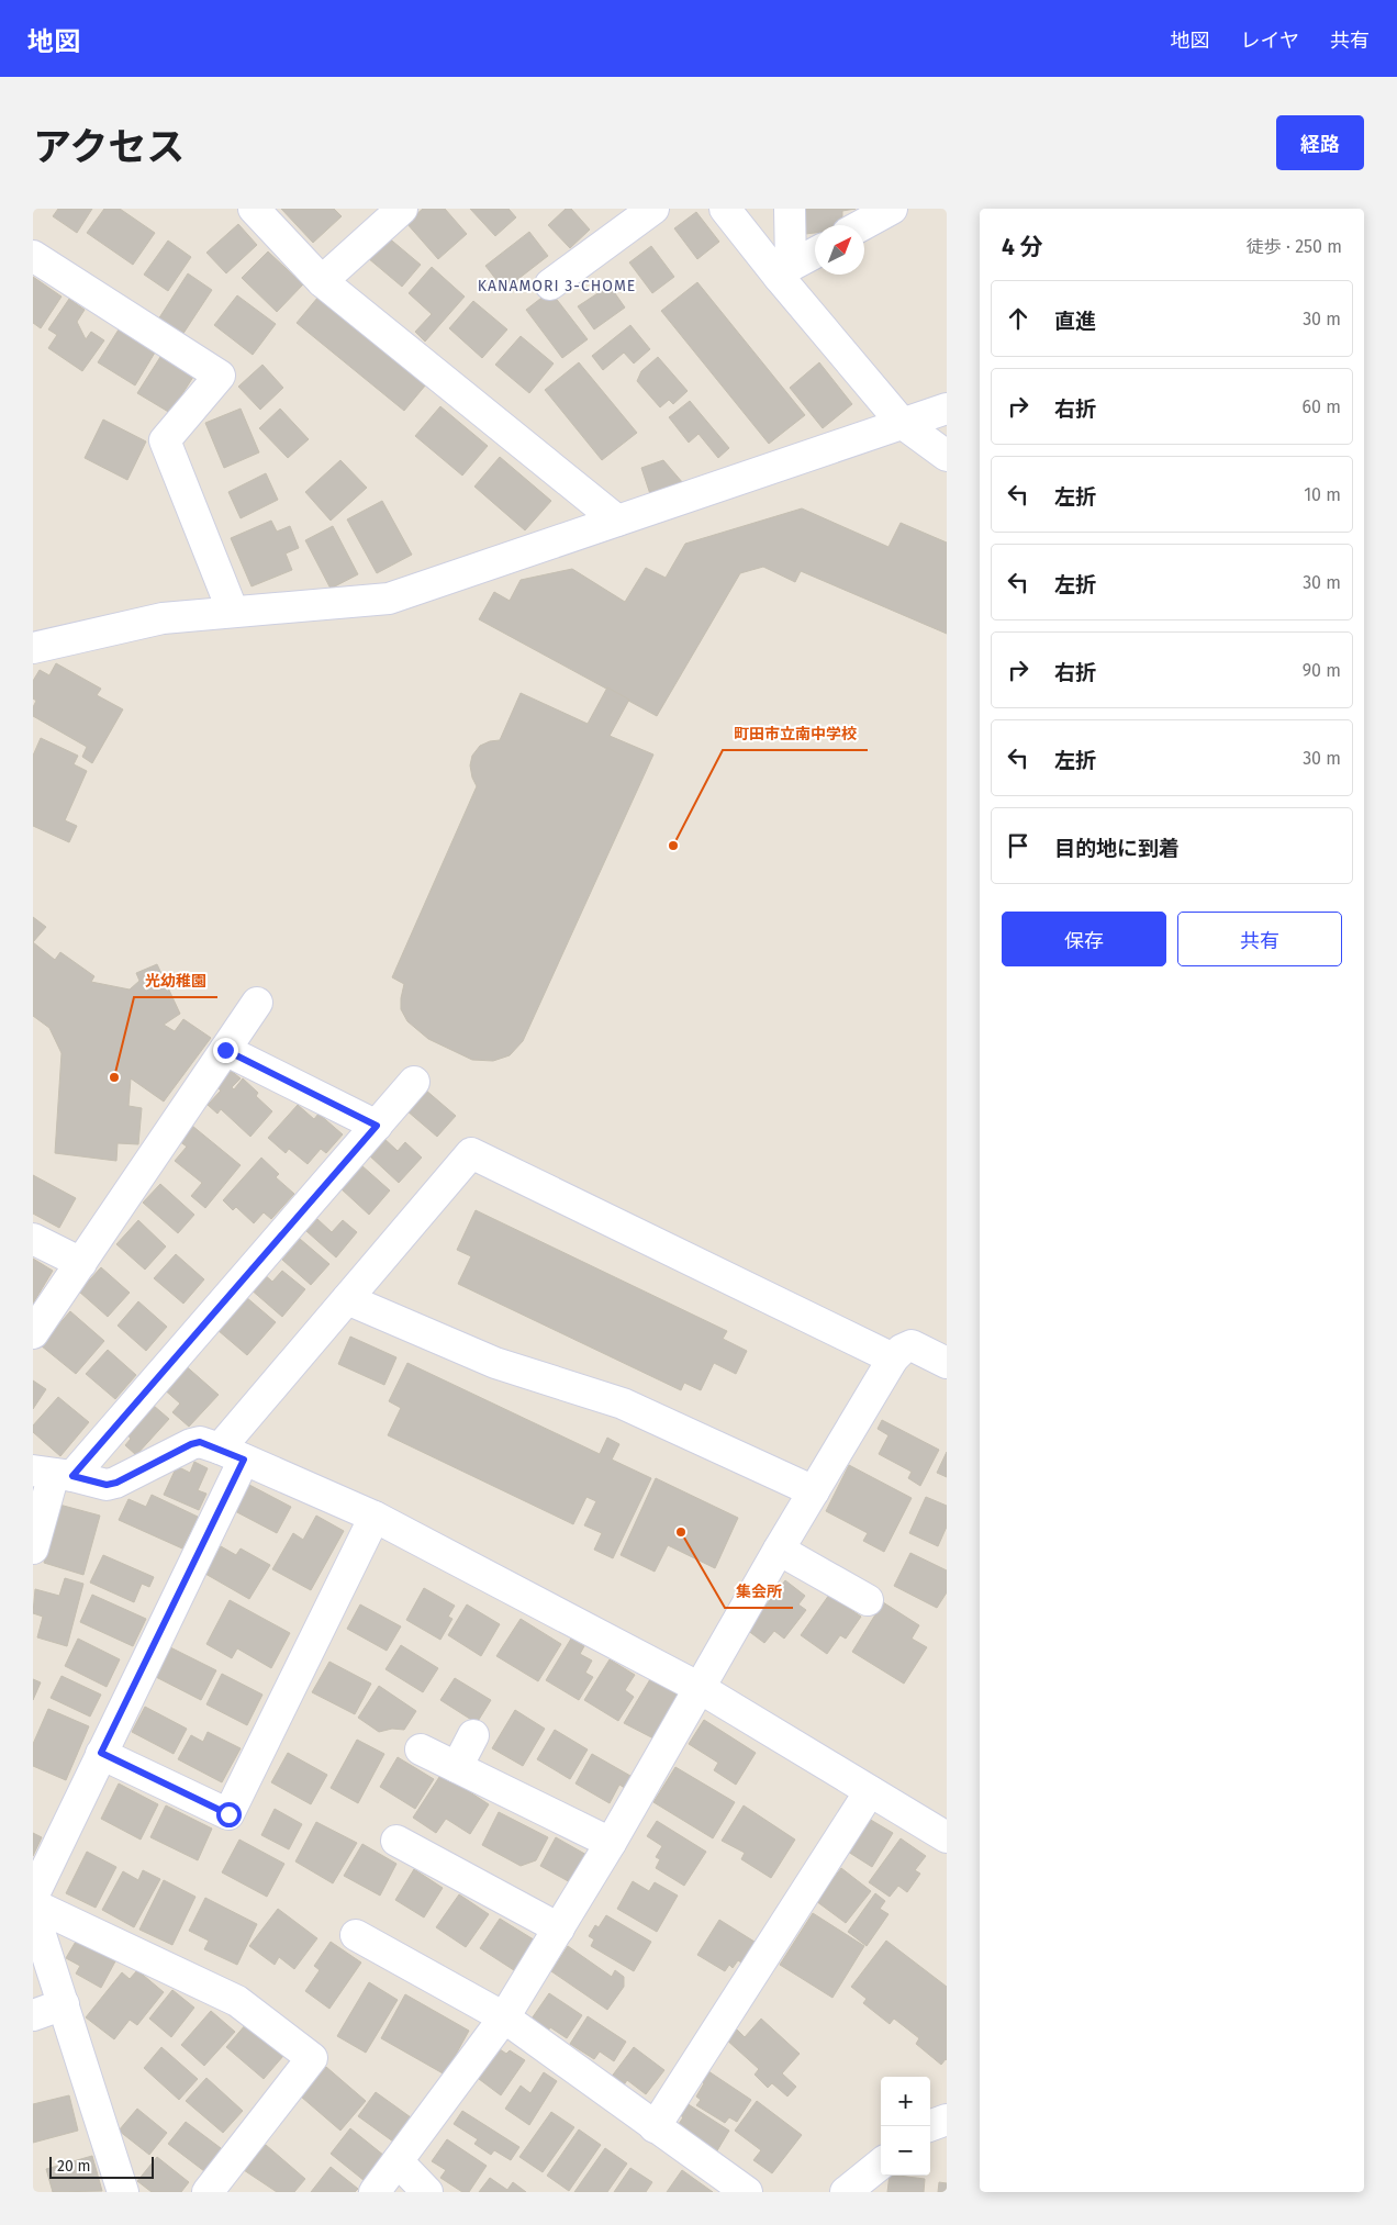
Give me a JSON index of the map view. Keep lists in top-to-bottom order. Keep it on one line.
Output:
{"districts":["KANAMORI 3-CHOME"],"places":["町田市立南中学校","光幼稚園","集会所"],"scale_bar":"20 m","north":"top right","page":{"header":"地図","nav":["地図","レイヤ","共有"],"title":"アクセス","buttons":["経路",["保存","共有"]],"heading":["4 分","徒歩 · 250 m"],"list":[["直進","30 m"],["右折","60 m"],["左折","10 m"],["左折","30 m"],["右折","90 m"],["左折","30 m"],"目的地に到着"],"map_buttons":["+","−"],"scale":"20 m"}}
